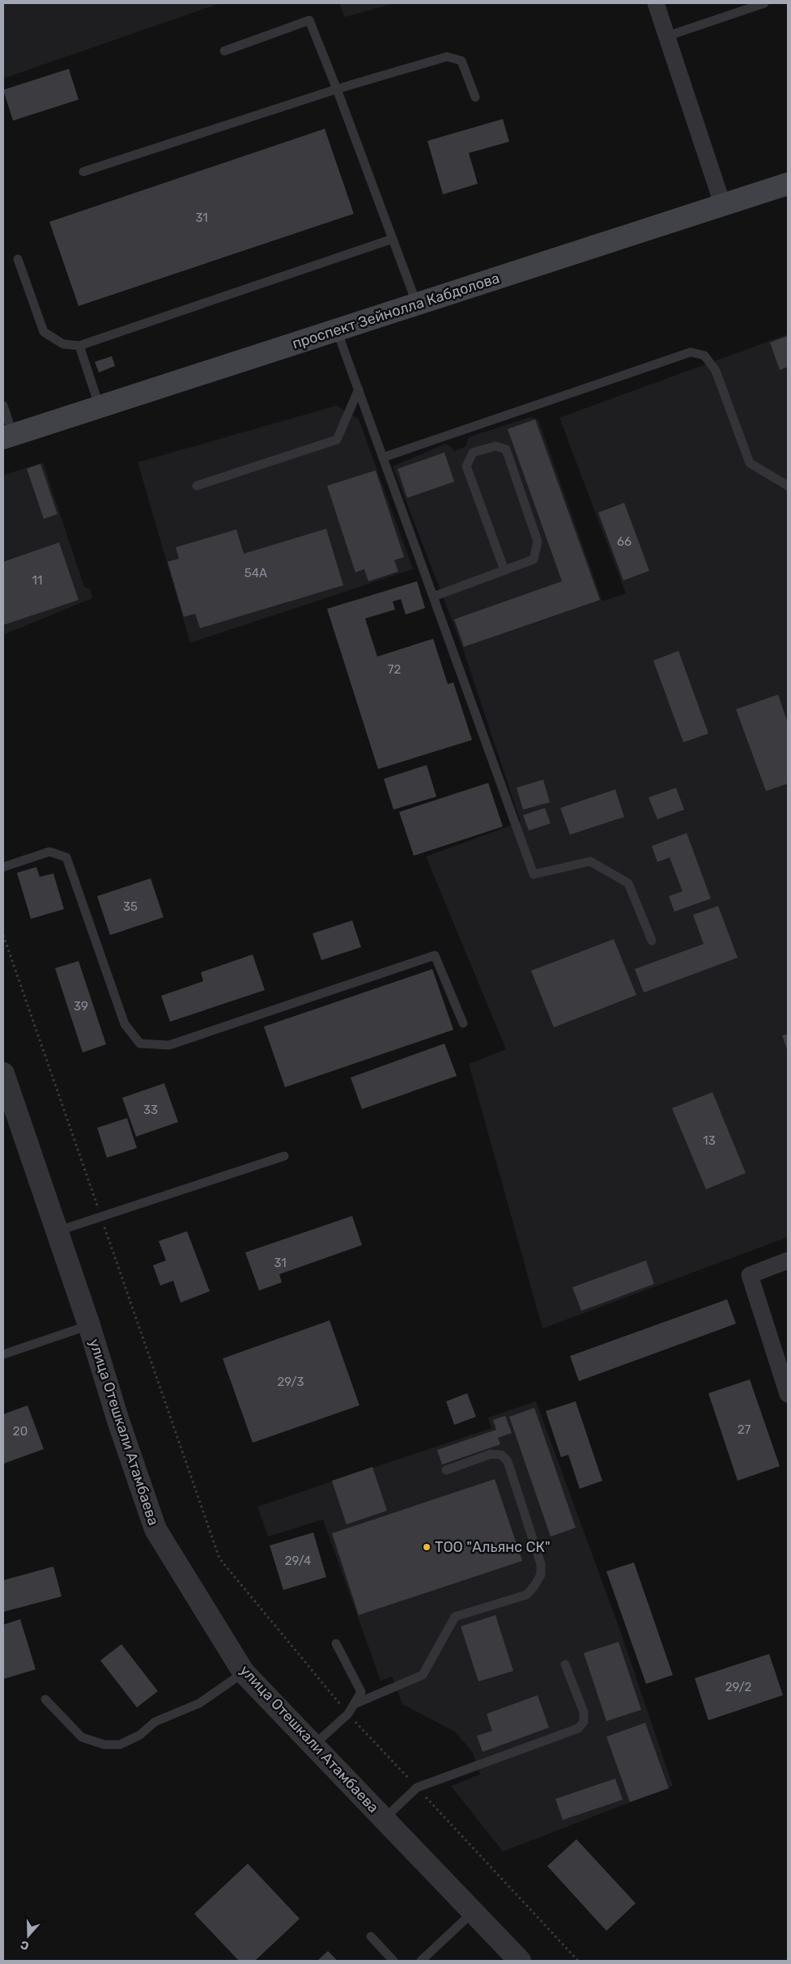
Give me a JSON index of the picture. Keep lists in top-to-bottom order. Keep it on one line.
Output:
{"streets":{"main road":["проспект Зейнолла Кабдолова"],"street":["улица Отешкали Атамбаева"]},"places":["ТОО \"Альянс СК\""],"house_numbers":["31","66","54А","11","72","35","39","33","13","31","29/3","27","20","29/4","29/2"],"north":"bottom"}
